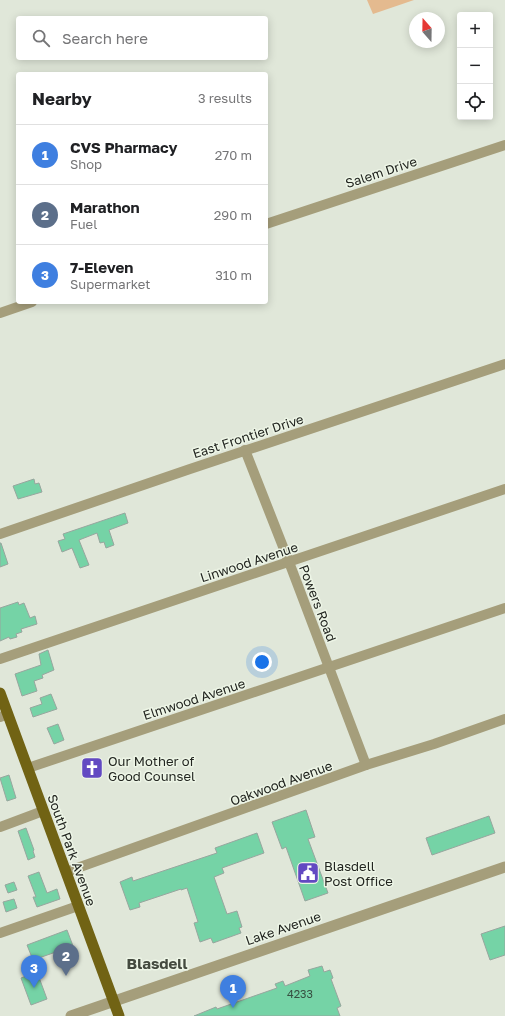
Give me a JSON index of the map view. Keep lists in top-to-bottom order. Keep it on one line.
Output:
{"streets":{"main road":["South Park Avenue"],"street":["Salem Drive","East Frontier Drive","Linwood Avenue","Powers Road","Elmwood Avenue","Oakwood Avenue","Lake Avenue"]},"crossings":[["East Frontier Drive","Powers Road"],["Linwood Avenue","Powers Road"],["Powers Road","Elmwood Avenue"],["Powers Road","Oakwood Avenue"],["Elmwood Avenue","South Park Avenue"],["Oakwood Avenue","South Park Avenue"],["South Park Avenue","Lake Avenue"]],"districts":["Blasdell"],"places":{"church":["Our Mother of Good Counsel"],"public building":["Blasdell Post Office"]},"house_numbers":["4233"],"north":"top","page":{"map_buttons":["+","−"],"search":"Search here","heading":["Nearby","3 results"],"list":[{"mark":"1","name":"CVS Pharmacy","note":"Shop","value":"270 m"},{"mark":"2","name":"Marathon","note":"Fuel","value":"290 m"},{"mark":"3","name":"7-Eleven","note":"Supermarket","value":"310 m"}],"pins":["2","3","1"]}}
